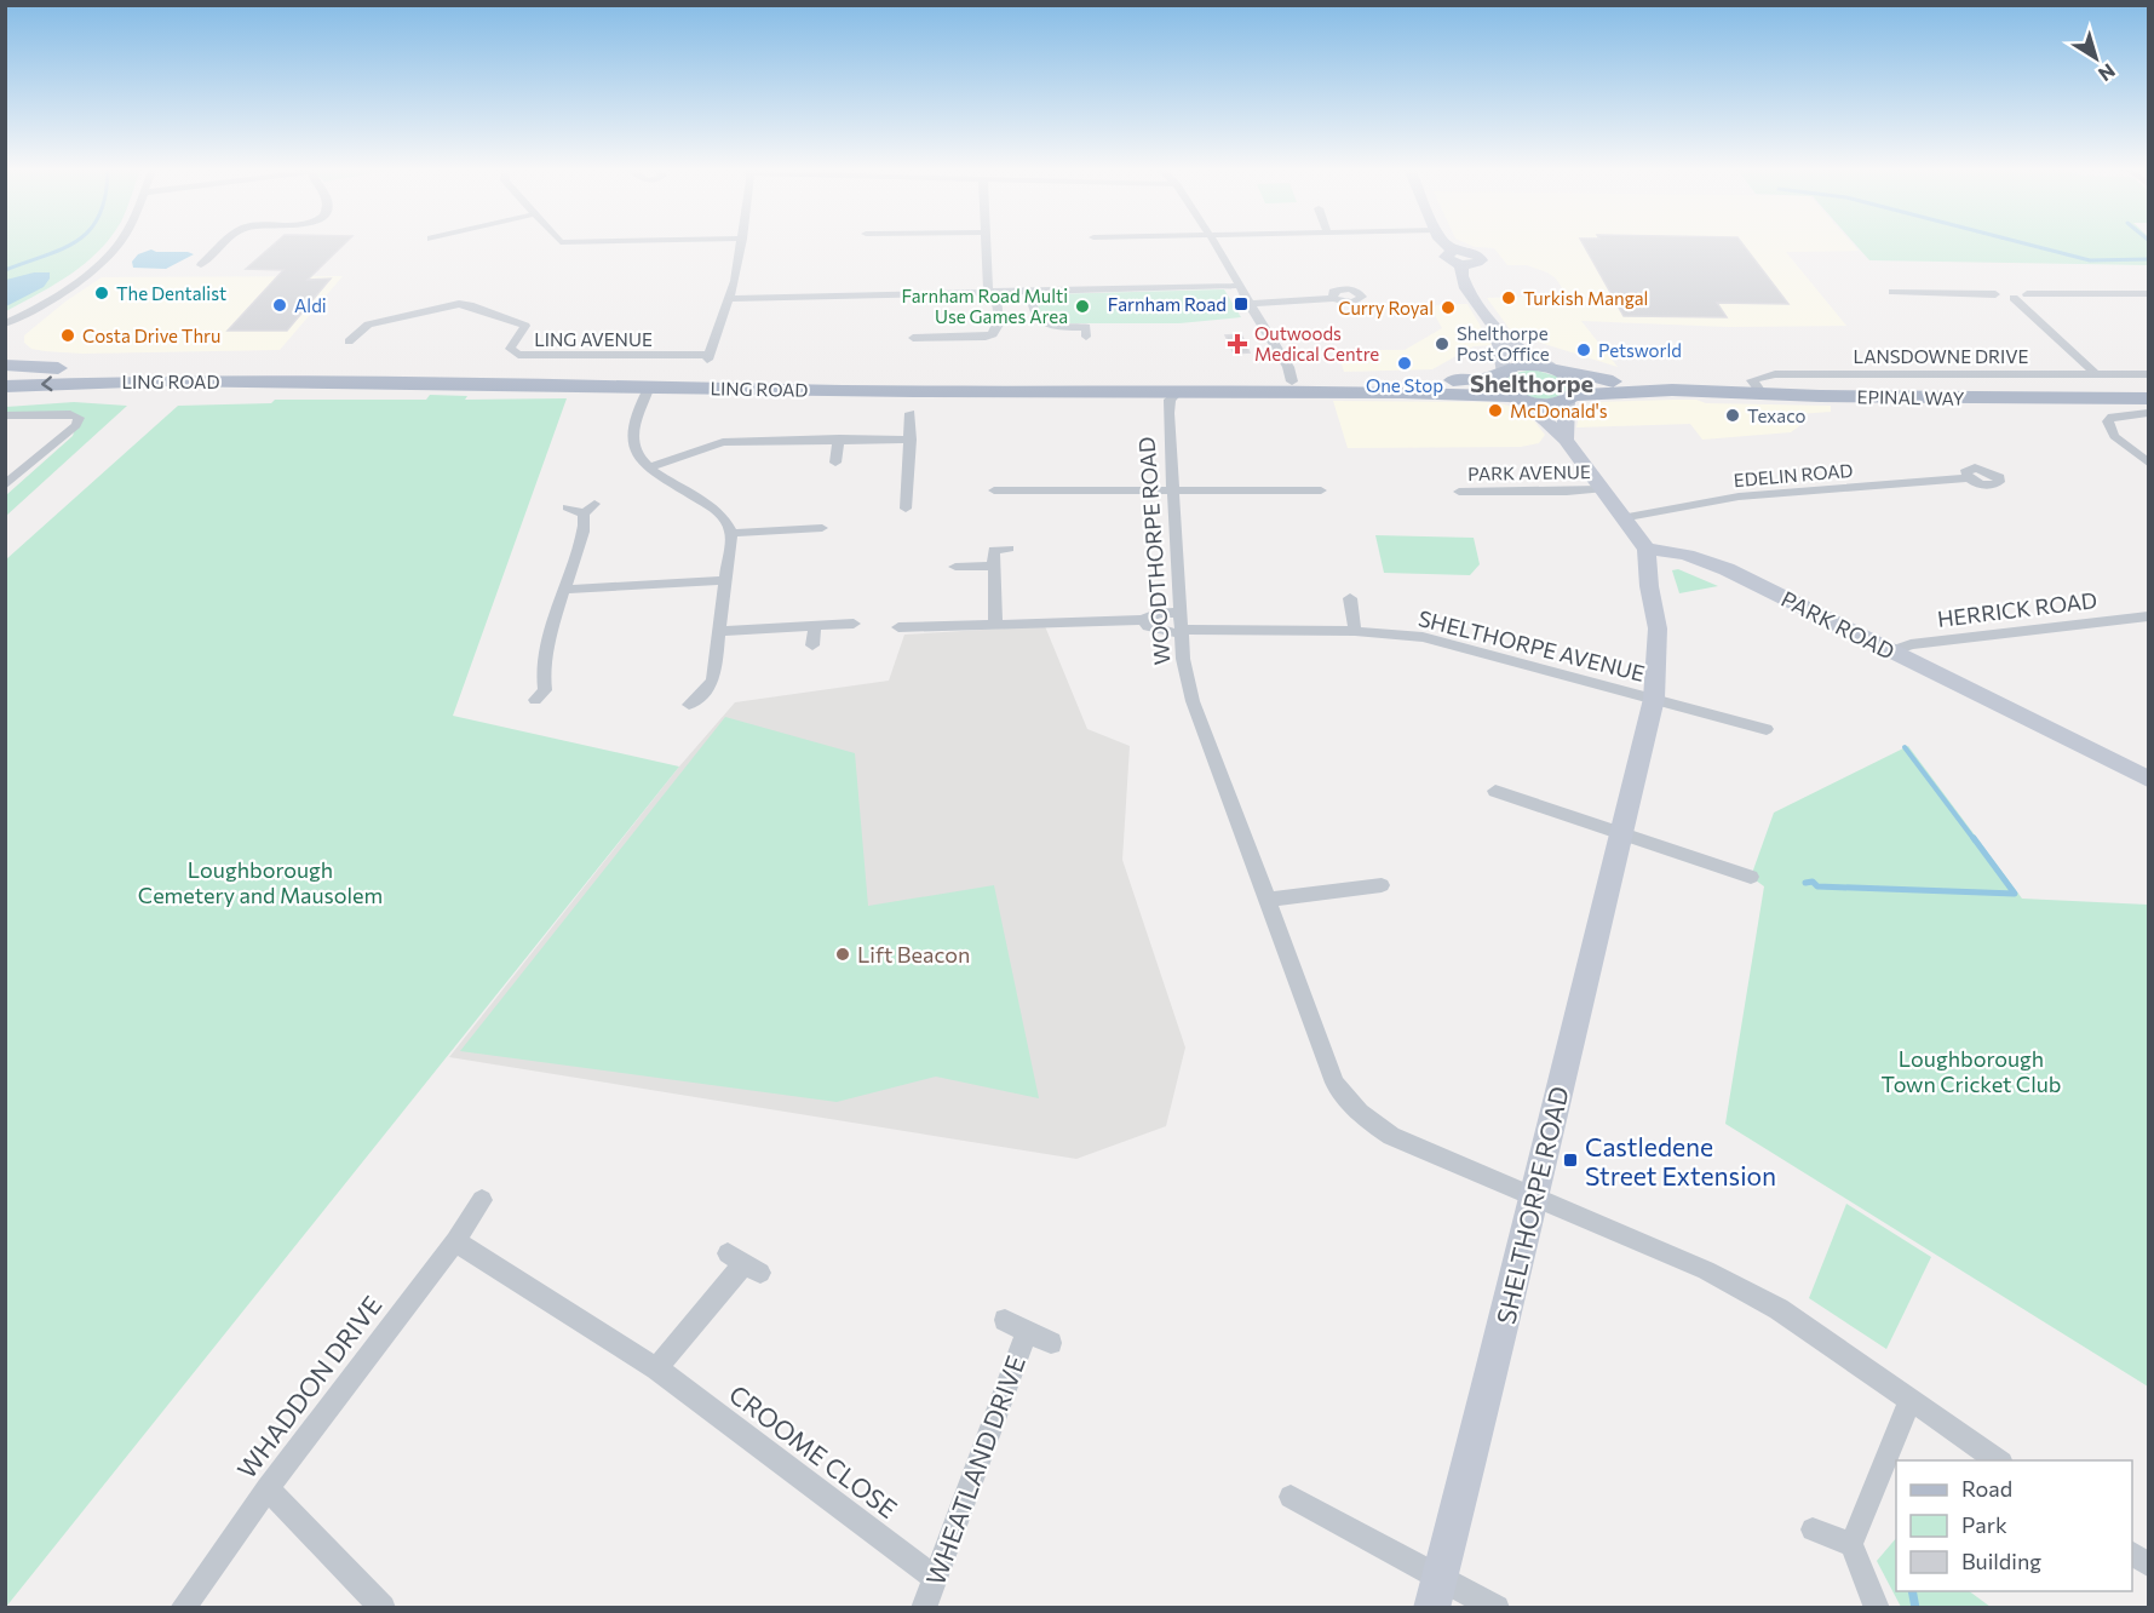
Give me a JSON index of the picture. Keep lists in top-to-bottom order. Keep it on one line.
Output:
{"streets":{"main road":["LING ROAD","EPINAL WAY"],"street":["LING AVENUE","LANSDOWNE DRIVE","PARK AVENUE","EDELIN ROAD","WOODTHORPE ROAD","HERRICK ROAD","PARK ROAD","SHELTHORPE AVENUE","SHELTHORPE ROAD","WHADDON DRIVE","CROOME CLOSE","WHEATLAND DRIVE"]},"crossings":[["LANSDOWNE DRIVE","EPINAL WAY"],["LING ROAD","EPINAL WAY"],["LING ROAD","WOODTHORPE ROAD"],["WOODTHORPE ROAD","SHELTHORPE AVENUE"],["WOODTHORPE ROAD","SHELTHORPE ROAD"],["HERRICK ROAD","PARK ROAD"],["PARK ROAD","SHELTHORPE ROAD"],["SHELTHORPE AVENUE","SHELTHORPE ROAD"],["WHADDON DRIVE","CROOME CLOSE"],["CROOME CLOSE","WHEATLAND DRIVE"]],"districts":["Shelthorpe"],"parks":["Loughborough Cemetery and Mausolem","Loughborough Town Cricket Club"],"places":{"other":["The Dentalist","Turkish Mangal","Aldi","Farnham Road Multi Use Games Area","Curry Royal","Costa Drive Thru","Shelthorpe Post Office","Petsworld","One Stop","McDonald's","Texaco","Lift Beacon"],"transit":["Farnham Road","Castledene Street Extension"],"health":["Outwoods Medical Centre"]},"legend":["Road","Park","Building"],"north":"bottom right"}
